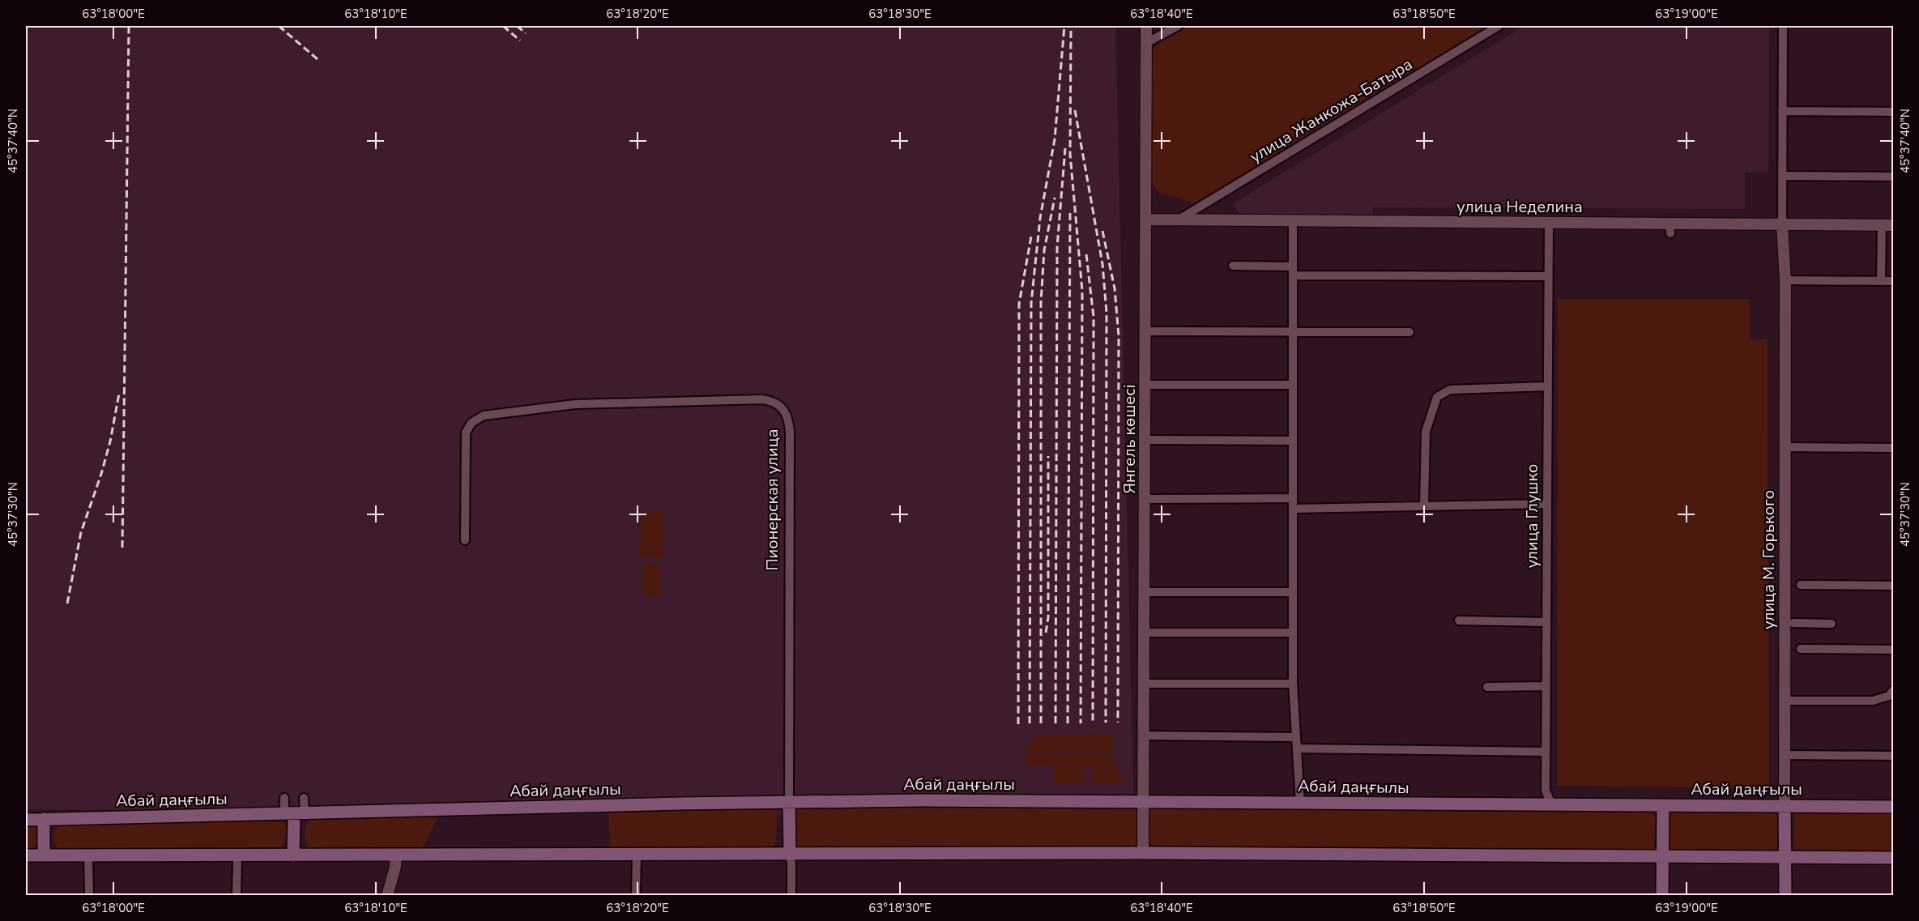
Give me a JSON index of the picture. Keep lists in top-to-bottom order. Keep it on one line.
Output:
{"streets":{"main road":["Пионерская улица","улица М. Горького","Абай даңғылы"],"street":["улица Жанкожа-Батыра","улица Неделина","Янгель көшесі","улица Глушко"]},"crossings":[["улица Жанкожа-Батыра","улица Неделина"],["улица Неделина","Янгель көшесі"],["улица Неделина","улица Глушко"],["улица Неделина","улица М. Горького"],["Янгель көшесі","Абай даңғылы"],["Пионерская улица","Абай даңғылы"],["улица Глушко","Абай даңғылы"],["улица М. Горького","Абай даңғылы"]],"coordinates":["63°18'00\"E","63°18'10\"E","63°18'20\"E","63°18'30\"E","63°18'40\"E","63°18'50\"E","63°19'00\"E","45°37'40\"N","45°37'30\"N"]}
